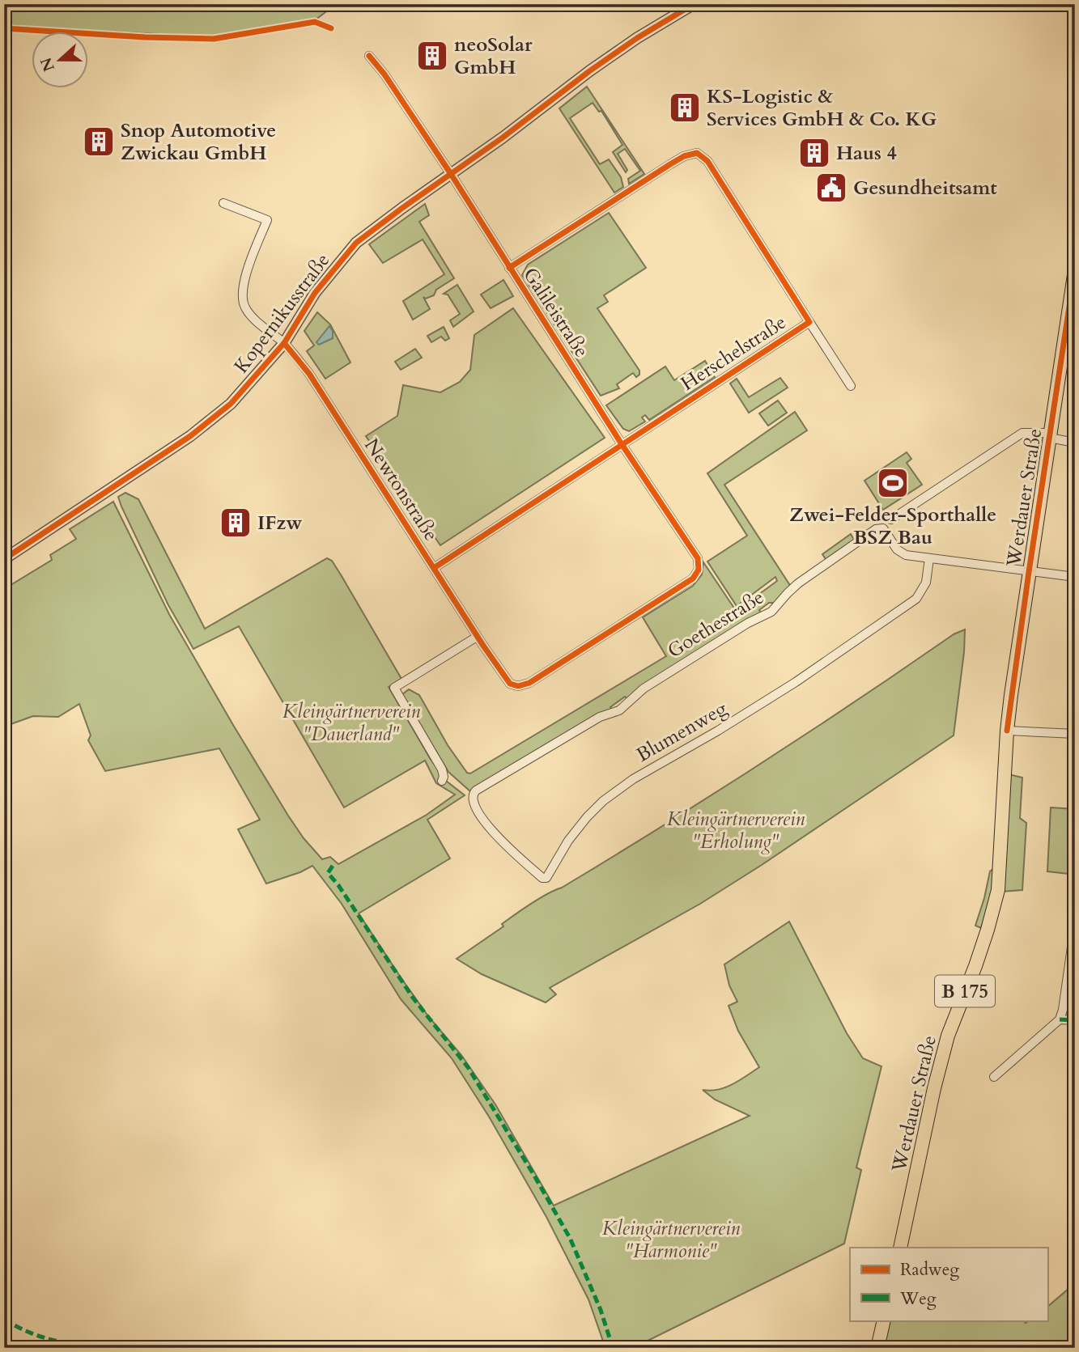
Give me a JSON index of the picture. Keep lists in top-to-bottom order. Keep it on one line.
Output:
{"streets":{"main road":["Werdauer Straße","B 175"],"street":["Galileistraße","Kopernikusstraße","Herschelstraße","Newtonstraße","Goethestraße","Blumenweg"]},"crossings":[["Galileistraße","Kopernikusstraße"],["Galileistraße","Herschelstraße"],["Galileistraße","Newtonstraße"],["Kopernikusstraße","Newtonstraße"],["Herschelstraße","Newtonstraße"],["Werdauer Straße","Goethestraße"],["Goethestraße","Blumenweg"]],"parks":["Kleingärtnerverein \"Dauerland\"","Kleingärtnerverein \"Erholung\"","Kleingärtnerverein \"Harmonie\""],"places":{"building":["neoSolar GmbH","KS-Logistic & Services GmbH & Co. KG","Snop Automotive Zwickau GmbH","Haus 4","IFzw"],"public building":["Gesundheitsamt"],"sports":["Zwei-Felder-Sporthalle BSZ Bau"]},"legend":["Radweg","Weg"],"north":"left"}
